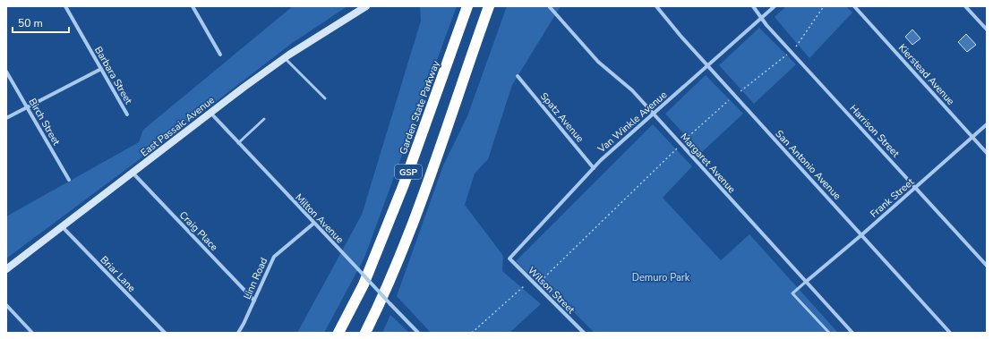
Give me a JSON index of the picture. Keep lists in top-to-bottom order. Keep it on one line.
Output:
{"streets":{"highway":["Garden State Parkway","GSP"],"main road":["East Passaic Avenue"],"street":["Kierstead Avenue","Barbara Street","Spatz Avenue","Birch Street","Van Winkle Avenue","Harrison Street","Margaret Avenue","San Antonio Avenue","Frank Street","Milton Avenue","Craig Place","Briar Lane","Linn Road","Wilson Street"]},"crossings":[["Kierstead Avenue","Frank Street"],["Spatz Avenue","Van Winkle Avenue"],["Van Winkle Avenue","Harrison Street"],["Van Winkle Avenue","Margaret Avenue"],["Van Winkle Avenue","San Antonio Avenue"],["Van Winkle Avenue","Wilson Street"],["East Passaic Avenue","Milton Avenue"],["East Passaic Avenue","Craig Place"],["East Passaic Avenue","Briar Lane"],["Harrison Street","Frank Street"],["Margaret Avenue","Frank Street"],["San Antonio Avenue","Frank Street"],["Milton Avenue","Linn Road"],["Craig Place","Linn Road"]],"parks":["Demuro Park"],"scale_bar":"50 m"}
